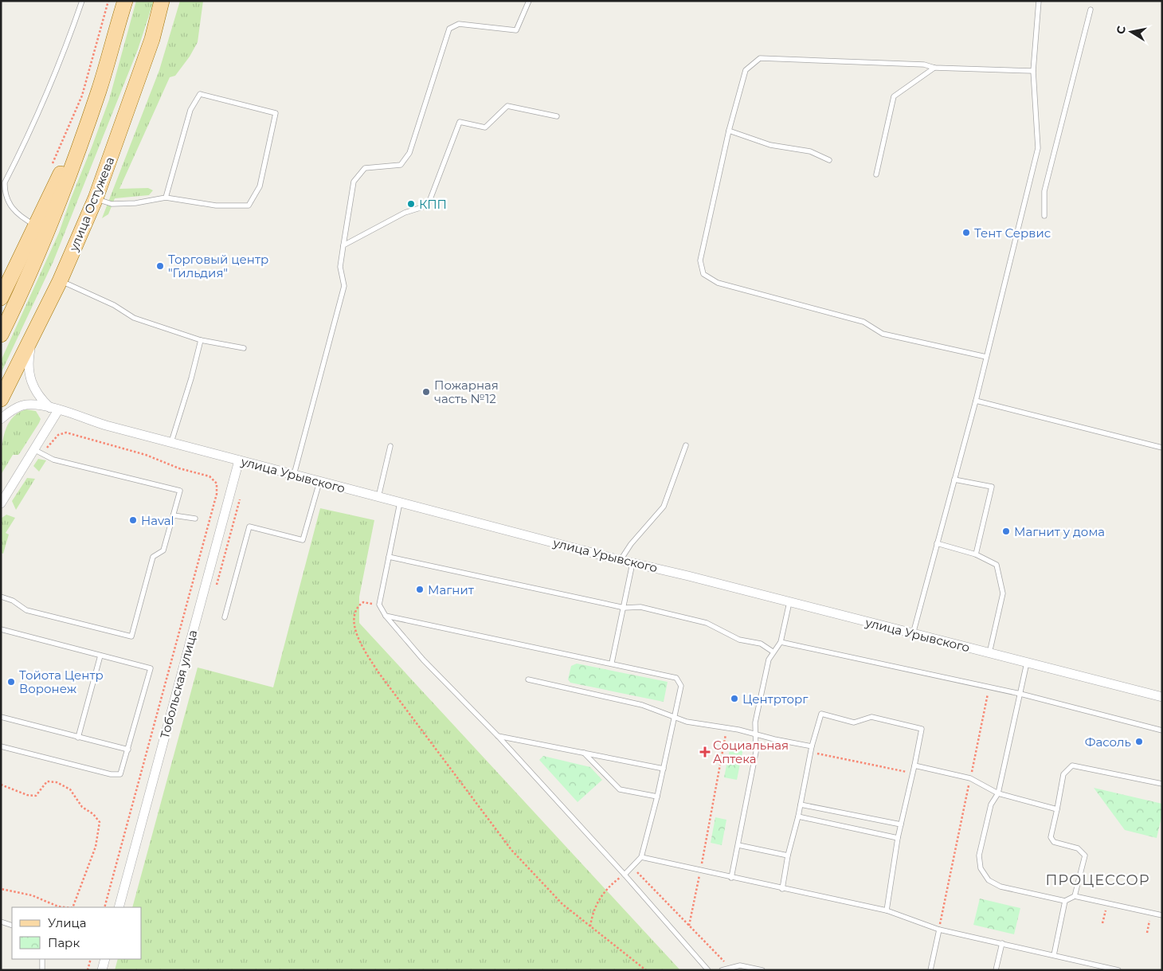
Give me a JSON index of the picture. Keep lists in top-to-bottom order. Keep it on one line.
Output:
{"streets":{"main road":["улица Остужева"],"street":["улица Урывского","Тобольская улица"]},"crossings":[["улица Урывского","Тобольская улица"]],"districts":["ПРОЦЕССОР"],"places":{"other":["КПП","Тент Сервис","Торговый центр \"Гильдия\"","Пожарная часть №12","Haval","Магнит у дома","Магнит","Тойота Центр Воронеж","Центрторг","Фасоль"],"health":["Социальная Аптека"]},"legend":["Улица","Парк"],"north":"left"}
